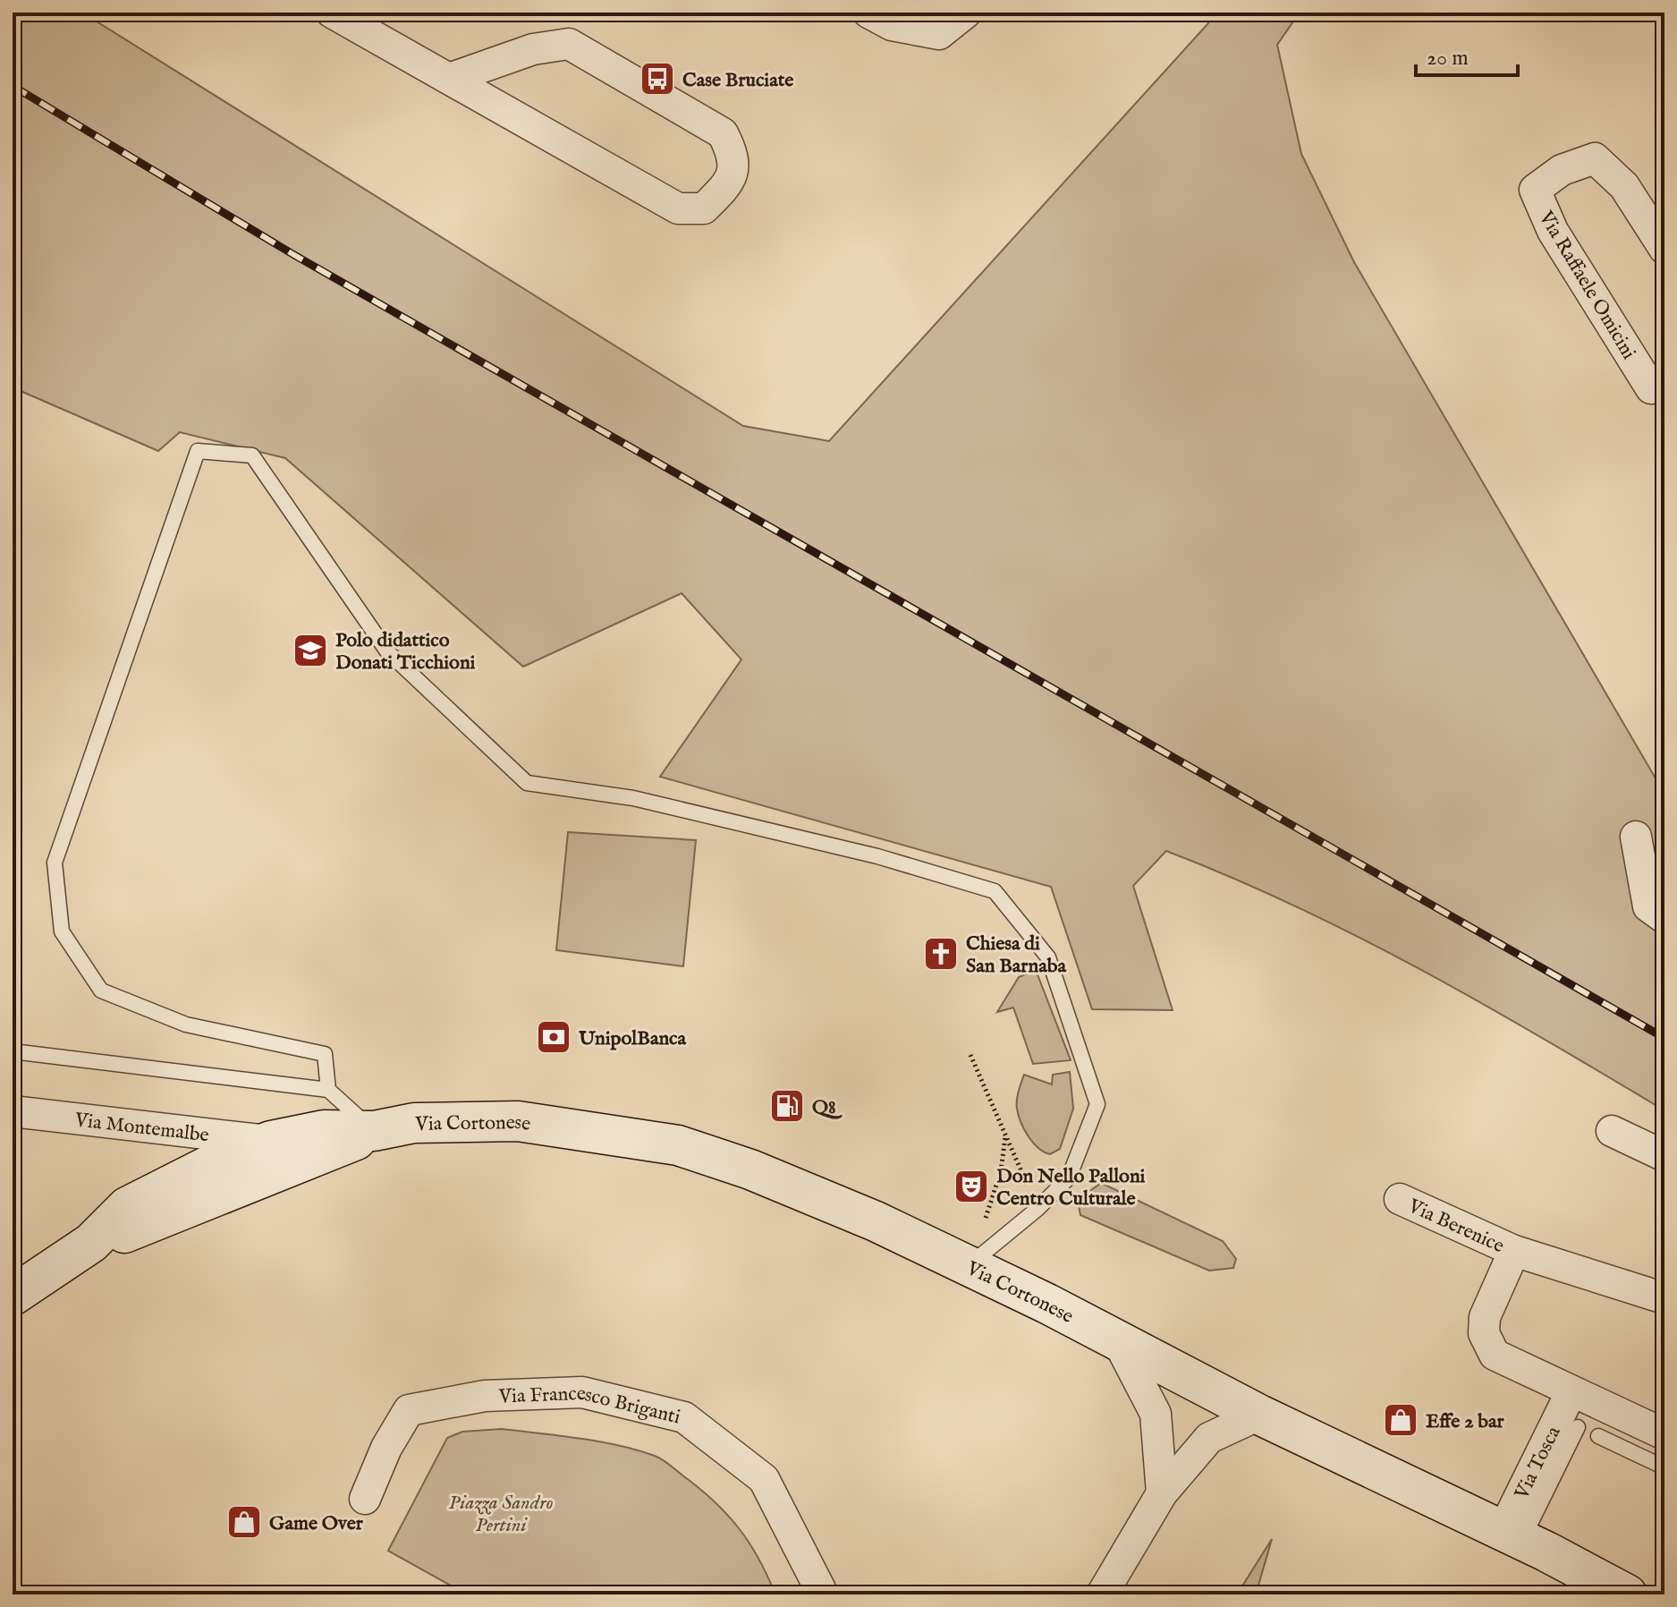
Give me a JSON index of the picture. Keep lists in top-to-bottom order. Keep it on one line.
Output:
{"streets":{"main road":["Via Cortonese"],"street":["Via Raffaele Omicini","Via Montemalbe","Via Berenice","Via Francesco Briganti","Via Tosca"]},"crossings":[["Via Cortonese","Via Montemalbe"],["Via Cortonese","Via Tosca"],["Via Berenice","Via Tosca"]],"parks":["Piazza Sandro Pertini"],"places":{"bus stop":["Case Bruciate"],"school or university":["Polo didattico Donati Ticchioni"],"church":["Chiesa di San Barnaba"],"bank":["UnipolBanca"],"fuel station":["Q8"],"theatre":["Don Nello Palloni Centro Culturale"],"shop":["Effe 2 bar","Game Over"]},"scale_bar":"20 m"}
